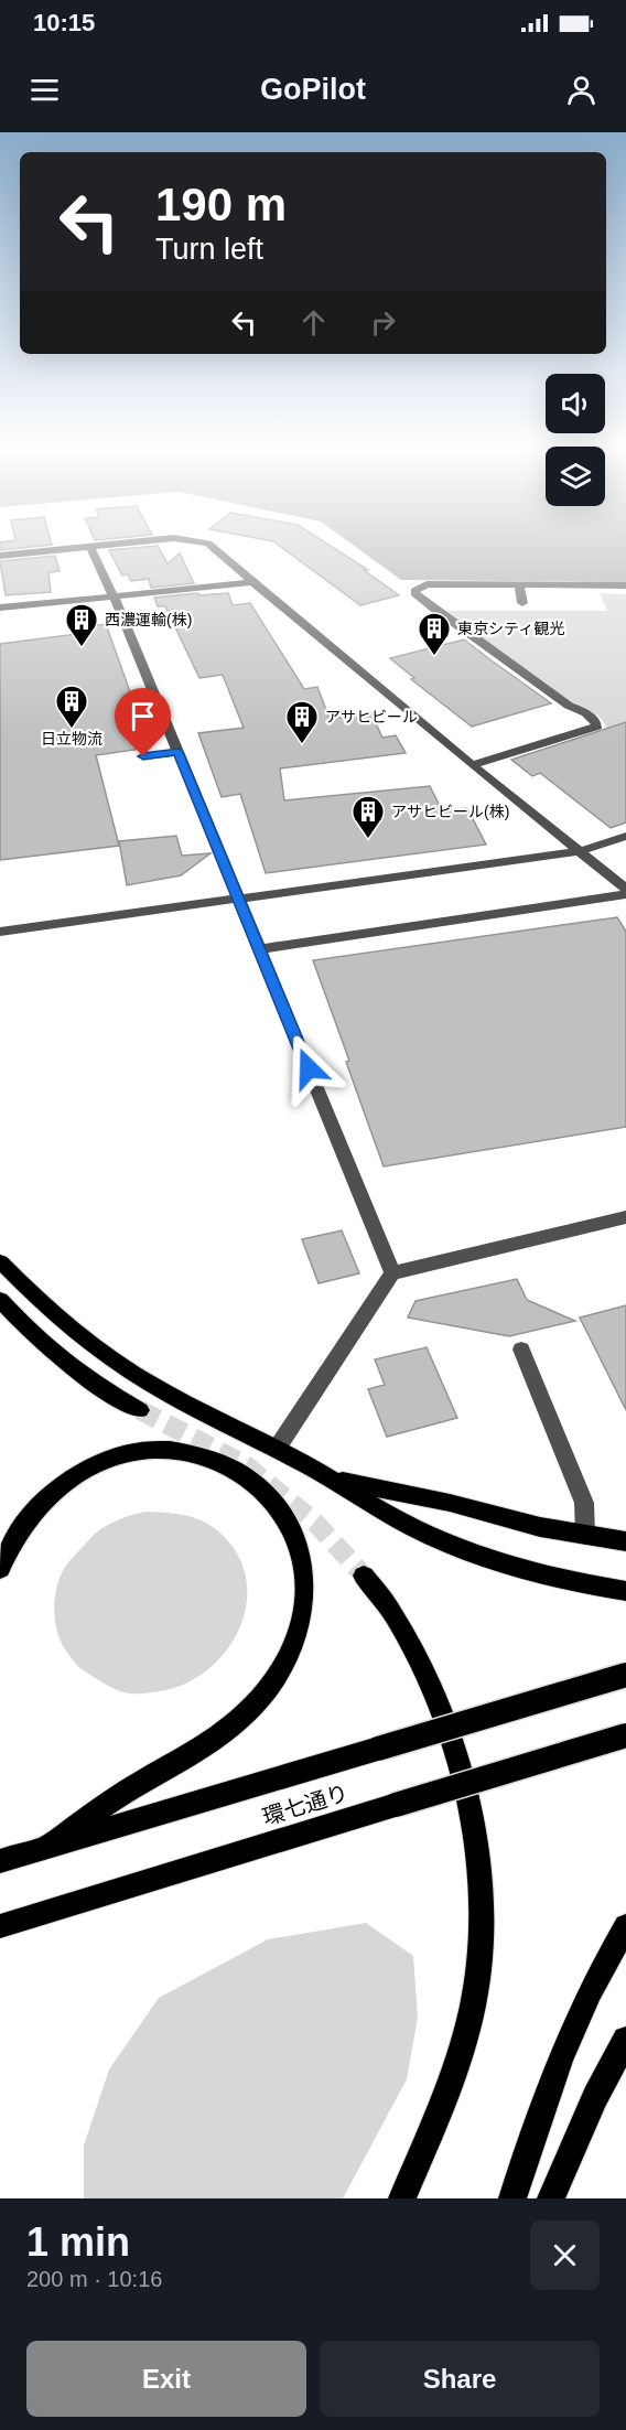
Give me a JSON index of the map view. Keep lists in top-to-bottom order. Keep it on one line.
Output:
{"streets":{"main road":["環七通り"]},"places":{"building":["西濃運輸(株)","東京シティ観光","日立物流","アサヒビール","アサヒビール(株)"]},"page":{"status":"10:15","header":"GoPilot","turn":["190 m","Turn left"],"heading":["1 min","200 m · 10:16"],"buttons":["Exit","Share"]}}
